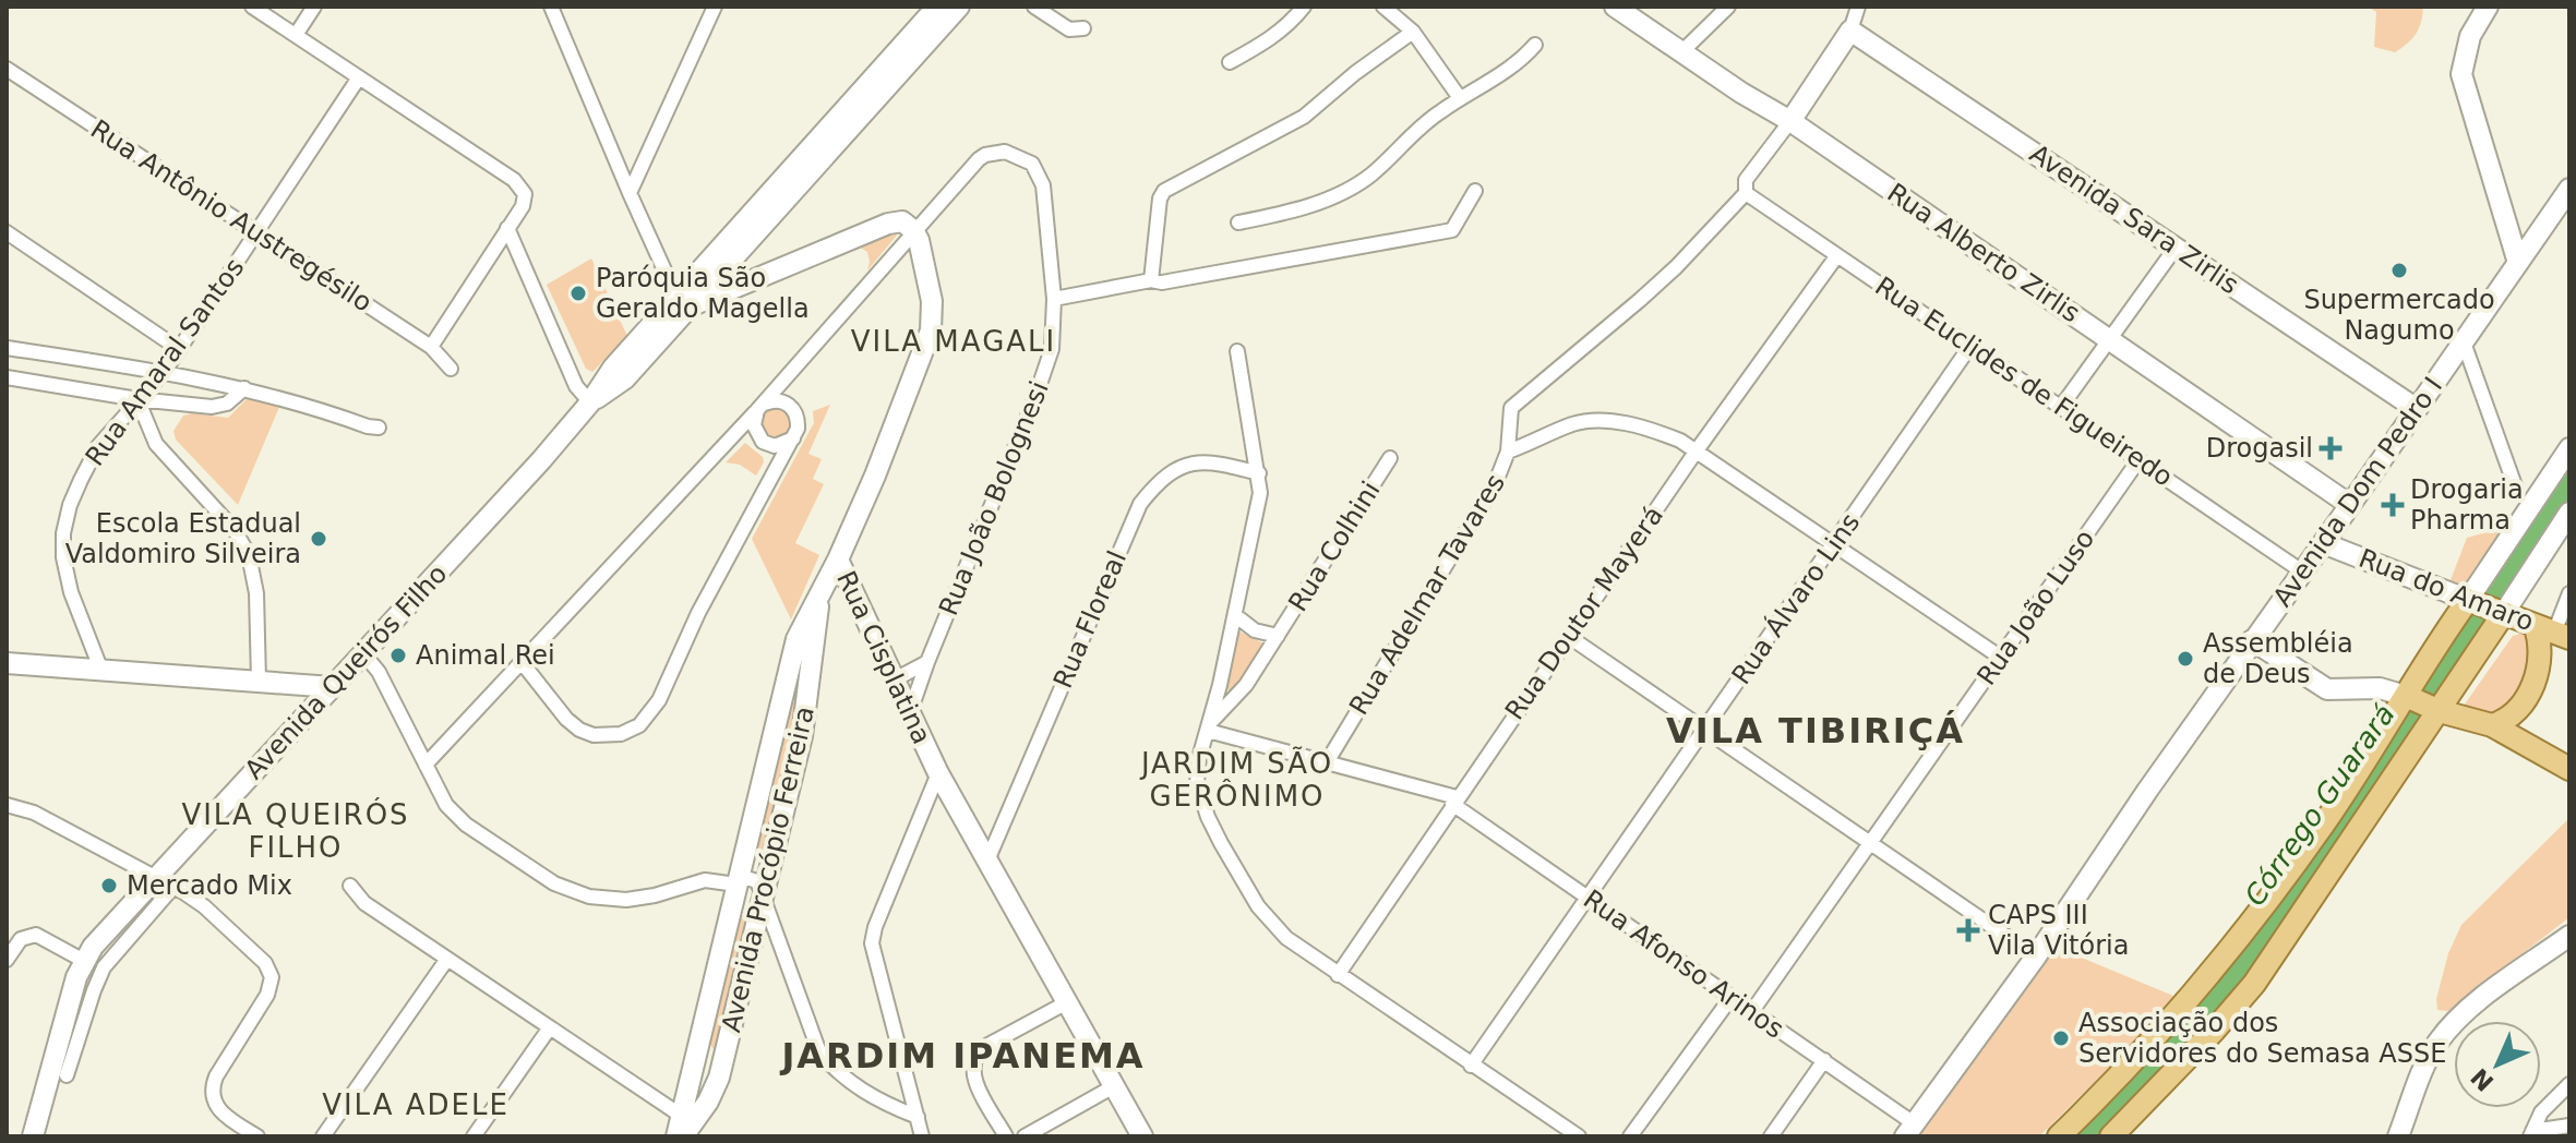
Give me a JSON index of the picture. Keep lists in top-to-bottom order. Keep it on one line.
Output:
{"streets":{"main road":["Rua do Amaro"],"street":["Rua Antônio Austregésilo","Avenida Sara Zirlis","Rua Alberto Zirlis","Rua Amaral Santos","Rua Euclides de Figueiredo","Avenida Dom Pedro I","Rua João Bolognesi","Rua Colhini","Rua Adelmar Tavares","Rua Álvaro Lins","Rua João Luso","Rua Doutor Mayerá","Rua Floreal","Rua Cisplatina","Avenida Queirós Filho","Avenida Procópio Ferreira","Rua Afonso Arinos"]},"crossings":[["Rua Antônio Austregésilo","Rua Amaral Santos"],["Avenida Sara Zirlis","Avenida Dom Pedro I"],["Rua Alberto Zirlis","Avenida Dom Pedro I"],["Rua Alberto Zirlis","Rua Adelmar Tavares"],["Rua Euclides de Figueiredo","Avenida Dom Pedro I"],["Rua Euclides de Figueiredo","Rua Adelmar Tavares"],["Rua Euclides de Figueiredo","Rua Álvaro Lins"],["Rua Euclides de Figueiredo","Rua João Luso"],["Rua Euclides de Figueiredo","Rua Doutor Mayerá"],["Avenida Dom Pedro I","Rua do Amaro"],["Avenida Dom Pedro I","Rua Afonso Arinos"],["Rua João Bolognesi","Rua Cisplatina"],["Rua Colhini","Rua Afonso Arinos"],["Rua Adelmar Tavares","Rua Afonso Arinos"],["Rua Álvaro Lins","Rua Afonso Arinos"],["Rua João Luso","Rua Afonso Arinos"],["Rua Doutor Mayerá","Rua Afonso Arinos"],["Rua Floreal","Rua Cisplatina"],["Rua Cisplatina","Avenida Procópio Ferreira"]],"districts":["VILA MAGALI","VILA TIBIRIÇÁ","JARDIM SÃO GERÔNIMO","VILA QUEIRÓS FILHO","JARDIM IPANEMA","VILA ADELE"],"water":["Córrego Guarará"],"places":{"other":["Supermercado Nagumo","Paróquia São Geraldo Magella","Escola Estadual Valdomiro Silveira","Animal Rei","Assembléia de Deus","Mercado Mix","Associação dos Servidores do Semasa ASSE"],"health":["Drogasil","Drogaria Pharma","CAPS III Vila Vitória"]},"north":"bottom left"}
